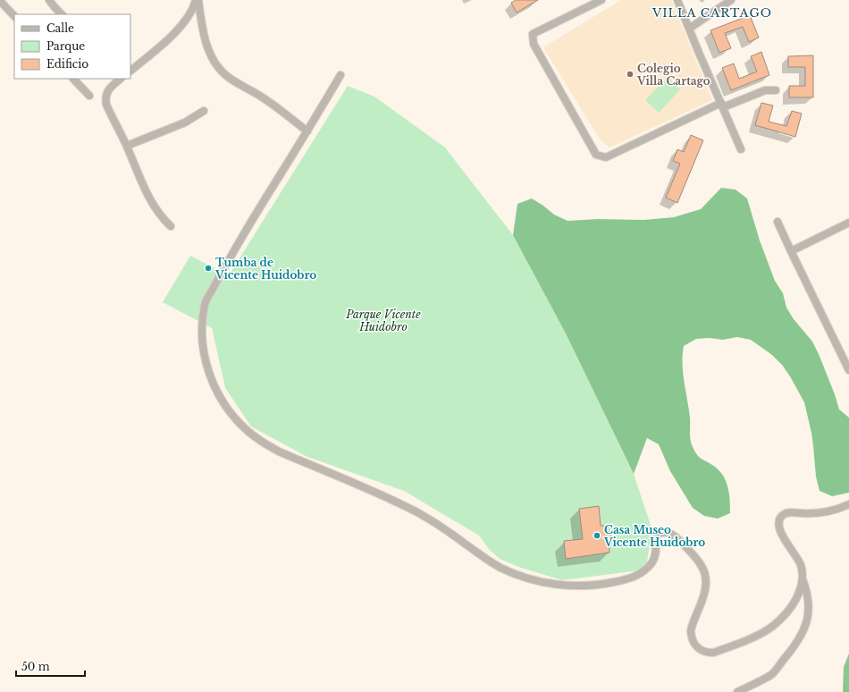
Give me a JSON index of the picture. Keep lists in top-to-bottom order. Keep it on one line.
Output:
{"districts":["VILLA CARTAGO"],"parks":["Parque Vicente Huidobro"],"places":["Colegio Villa Cartago","Tumba de Vicente Huidobro","Casa Museo Vicente Huidobro"],"legend":["Calle","Parque","Edificio"],"scale_bar":"50 m"}
